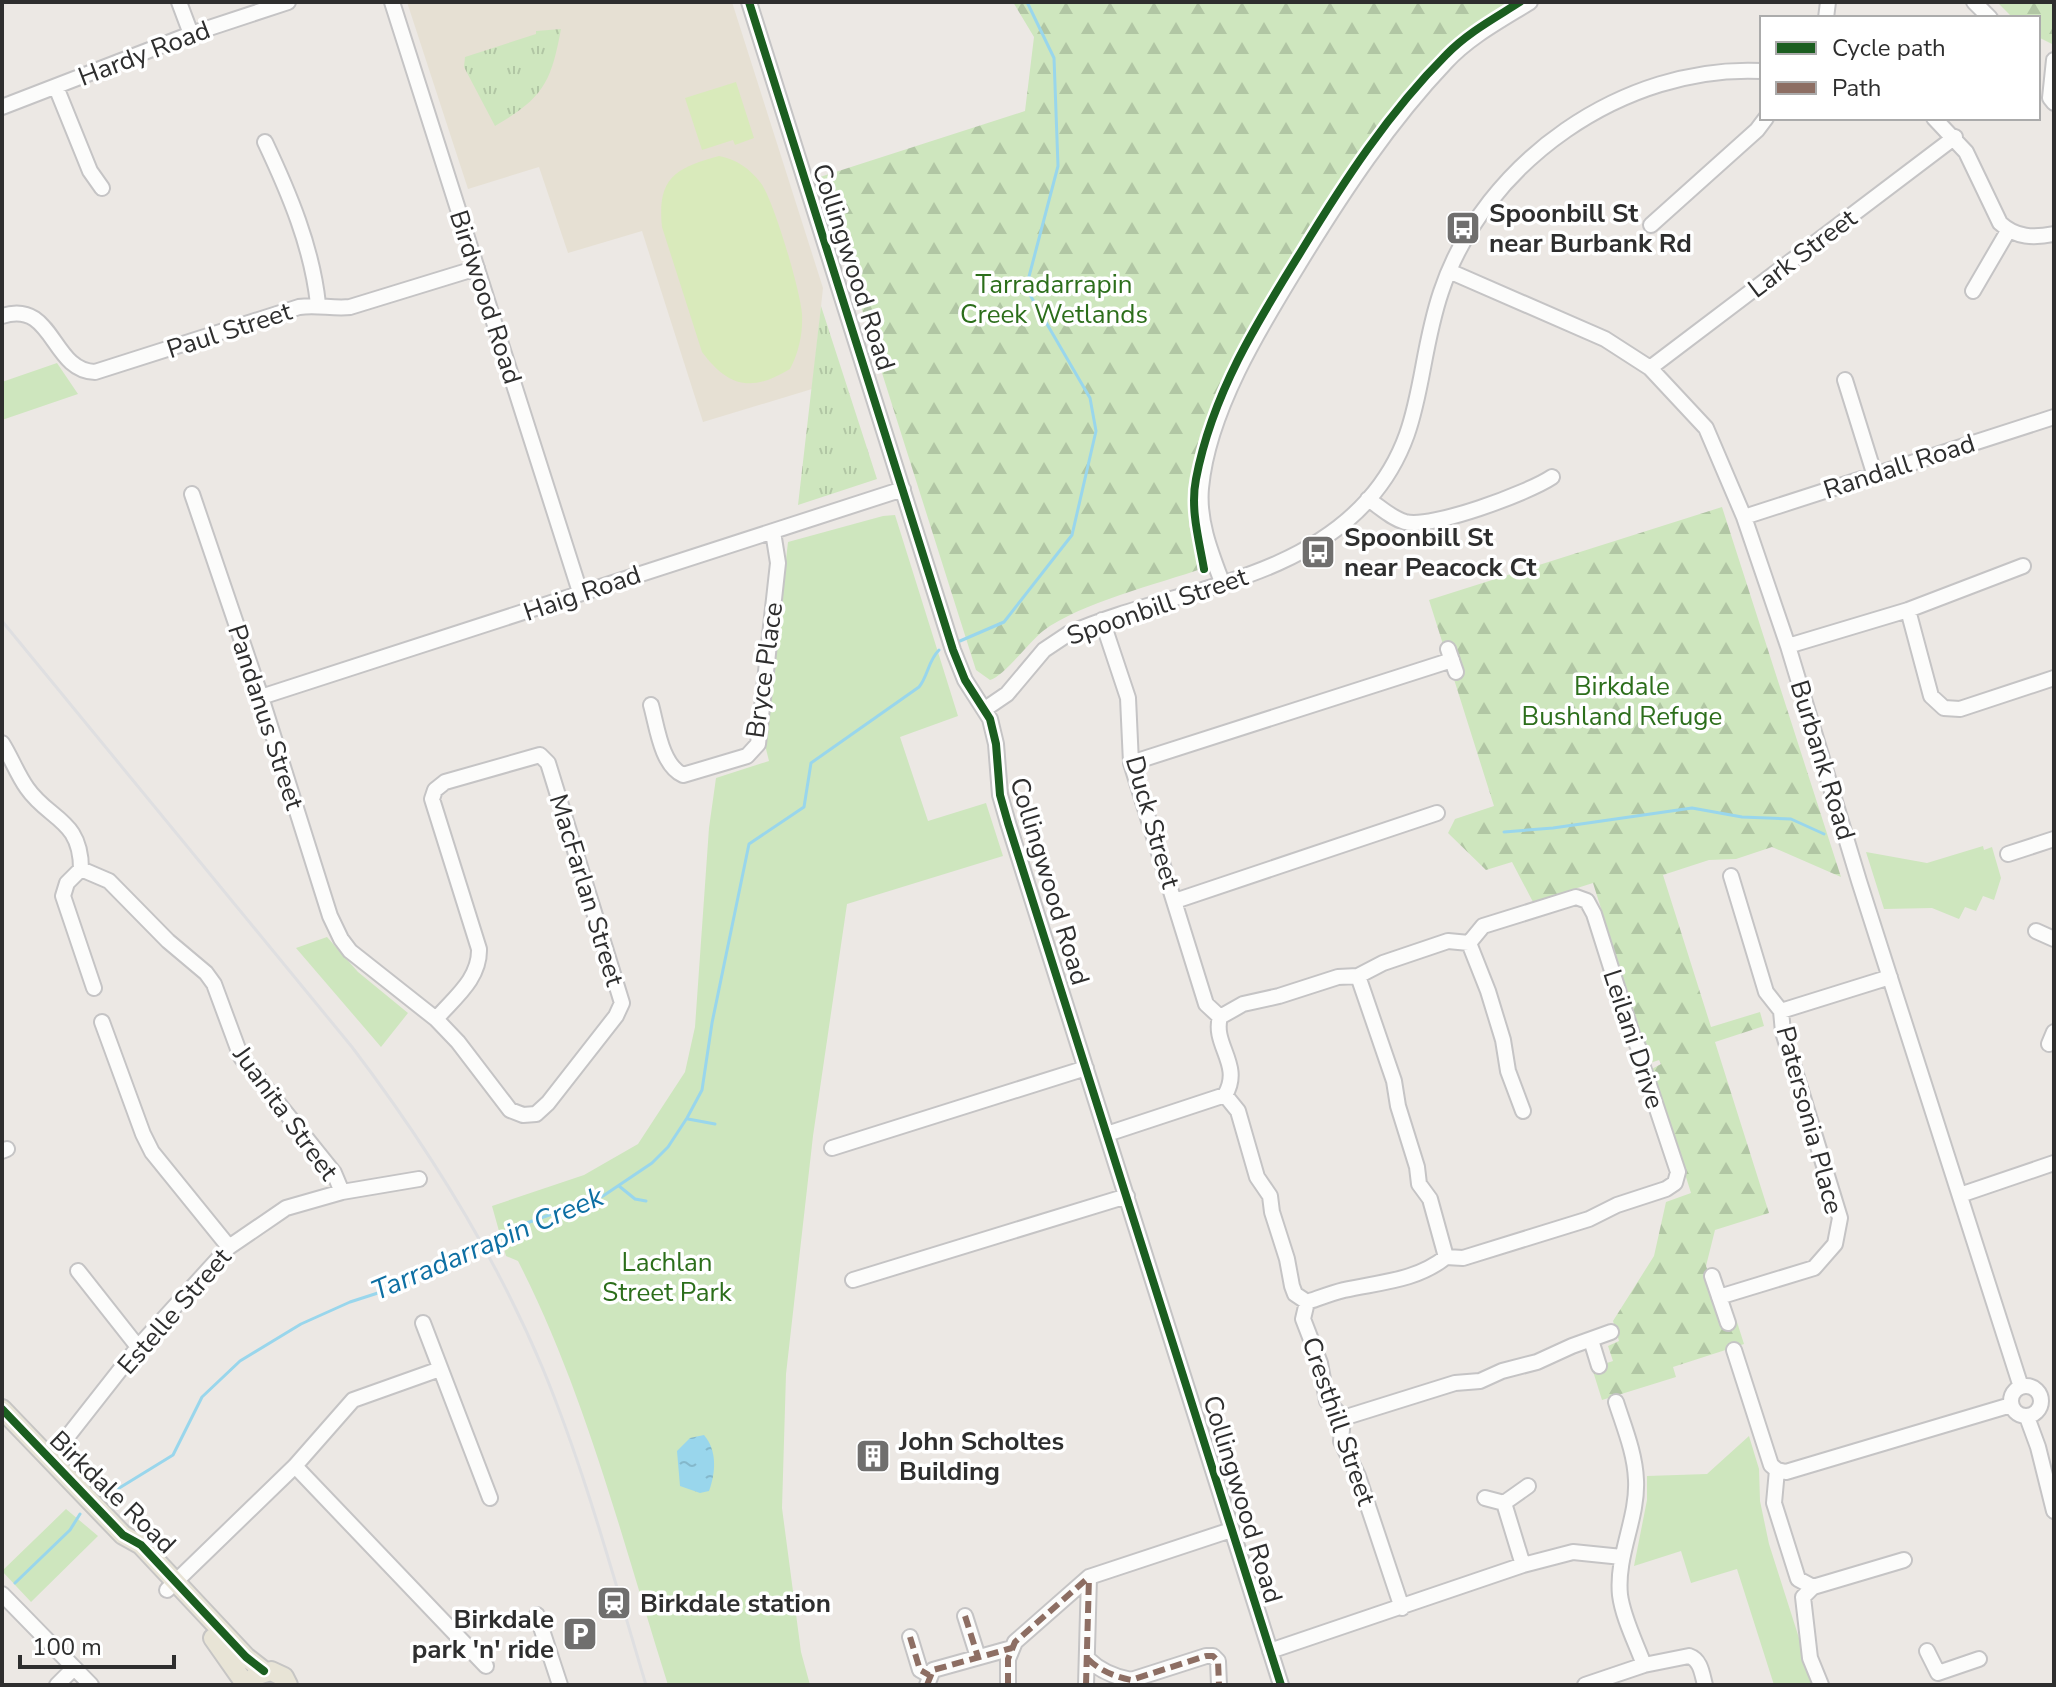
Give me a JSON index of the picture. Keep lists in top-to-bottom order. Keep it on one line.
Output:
{"streets":{"main road":["Birkdale Road"],"street":["Hardy Road","Lark Street","Collingwood Road","Birdwood Road","Paul Street","Randall Road","Haig Road","Spoonbill Street","Bryce Place","Pandanus Street","Burbank Road","Duck Street","MacFarlan Street","Leilani Drive","Juanita Street","Patersonia Place","Estelle Street","Cresthill Street"]},"crossings":[["Lark Street","Burbank Road"],["Collingwood Road","Haig Road"],["Collingwood Road","Spoonbill Street"],["Birdwood Road","Paul Street"],["Birdwood Road","Haig Road"],["Randall Road","Burbank Road"],["Haig Road","Bryce Place"],["Haig Road","Pandanus Street"],["Spoonbill Street","Burbank Road"],["Spoonbill Street","Duck Street"],["Pandanus Street","MacFarlan Street"],["Duck Street","Leilani Drive"],["Leilani Drive","Cresthill Street"],["Juanita Street","Estelle Street"],["Estelle Street","Birkdale Road"]],"water":["Tarradarrapin Creek"],"parks":["Tarradarrapin Creek Wetlands","Birkdale Bushland Refuge","Lachlan Street Park"],"places":{"bus stop":["Spoonbill St near Burbank Rd","Spoonbill St near Peacock Ct"],"building":["John Scholtes Building"],"station":["Birkdale station"],"parking":["Birkdale park 'n' ride"]},"legend":["Cycle path","Path"],"scale_bar":"100 m"}
